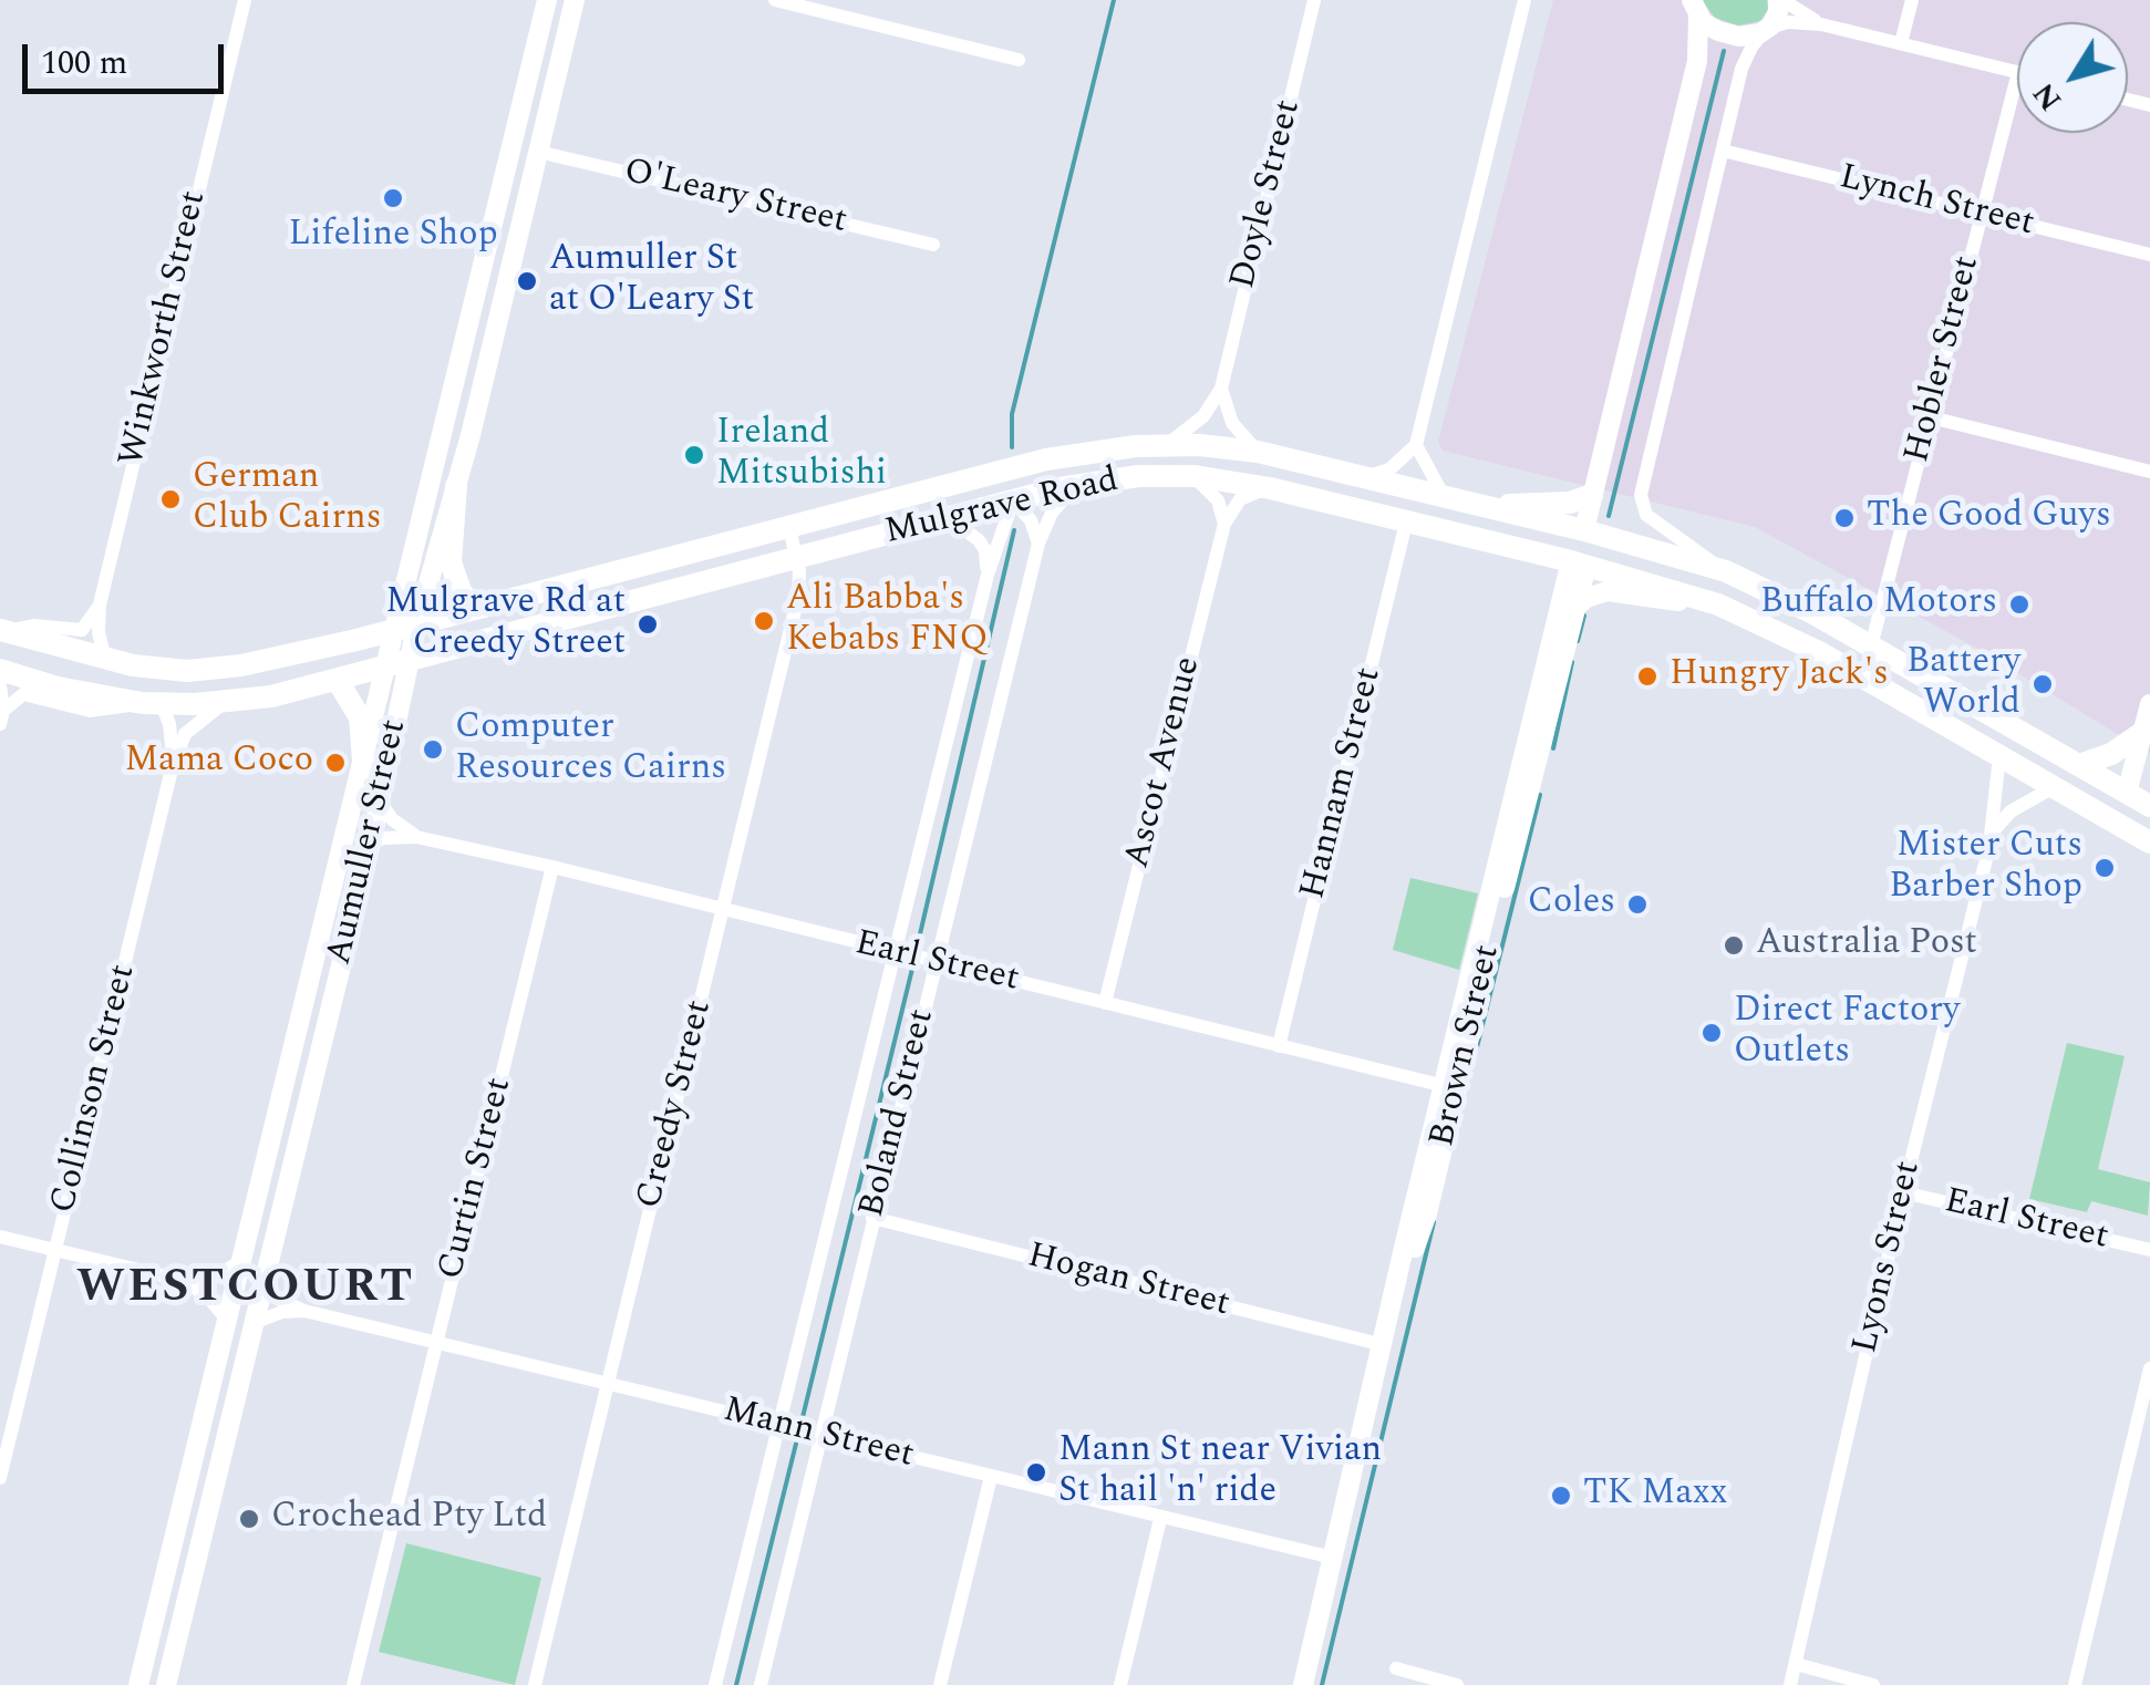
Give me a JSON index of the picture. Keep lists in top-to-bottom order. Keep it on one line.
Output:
{"streets":{"main road":["Mulgrave Road","Aumuller Street","Brown Street"],"street":["Doyle Street","O'Leary Street","Lynch Street","Winkworth Street","Hobler Street","Ascot Avenue","Hannam Street","Earl Street","Collinson Street","Creedy Street","Boland Street","Curtin Street","Lyons Street","Hogan Street","Mann Street"]},"crossings":[["Doyle Street","Mulgrave Road"],["O'Leary Street","Aumuller Street"],["Lynch Street","Hobler Street"],["Winkworth Street","Mulgrave Road"],["Hobler Street","Mulgrave Road"],["Mulgrave Road","Hannam Street"],["Mulgrave Road","Aumuller Street"],["Mulgrave Road","Brown Street"],["Mulgrave Road","Creedy Street"],["Mulgrave Road","Boland Street"],["Mulgrave Road","Lyons Street"],["Ascot Avenue","Earl Street"],["Hannam Street","Earl Street"],["Aumuller Street","Earl Street"],["Aumuller Street","Mann Street"],["Earl Street","Brown Street"],["Earl Street","Creedy Street"],["Earl Street","Boland Street"],["Earl Street","Curtin Street"],["Earl Street","Lyons Street"],["Brown Street","Hogan Street"],["Brown Street","Mann Street"],["Creedy Street","Mann Street"],["Boland Street","Hogan Street"],["Boland Street","Mann Street"],["Curtin Street","Mann Street"]],"districts":["WESTCOURT"],"places":["Lifeline Shop","Aumuller St at O'Leary St","Ireland Mitsubishi","German Club Cairns","The Good Guys","Buffalo Motors","Ali Babba's Kebabs FNQ","Mulgrave Rd at Creedy Street","Hungry Jack's","Battery World","Computer Resources Cairns","Mama Coco","Mister Cuts Barber Shop","Coles","Australia Post","Direct Factory Outlets","Mann St near Vivian St hail 'n' ride","TK Maxx","Crochead Pty Ltd"],"scale_bar":"100 m","north":"bottom left"}
